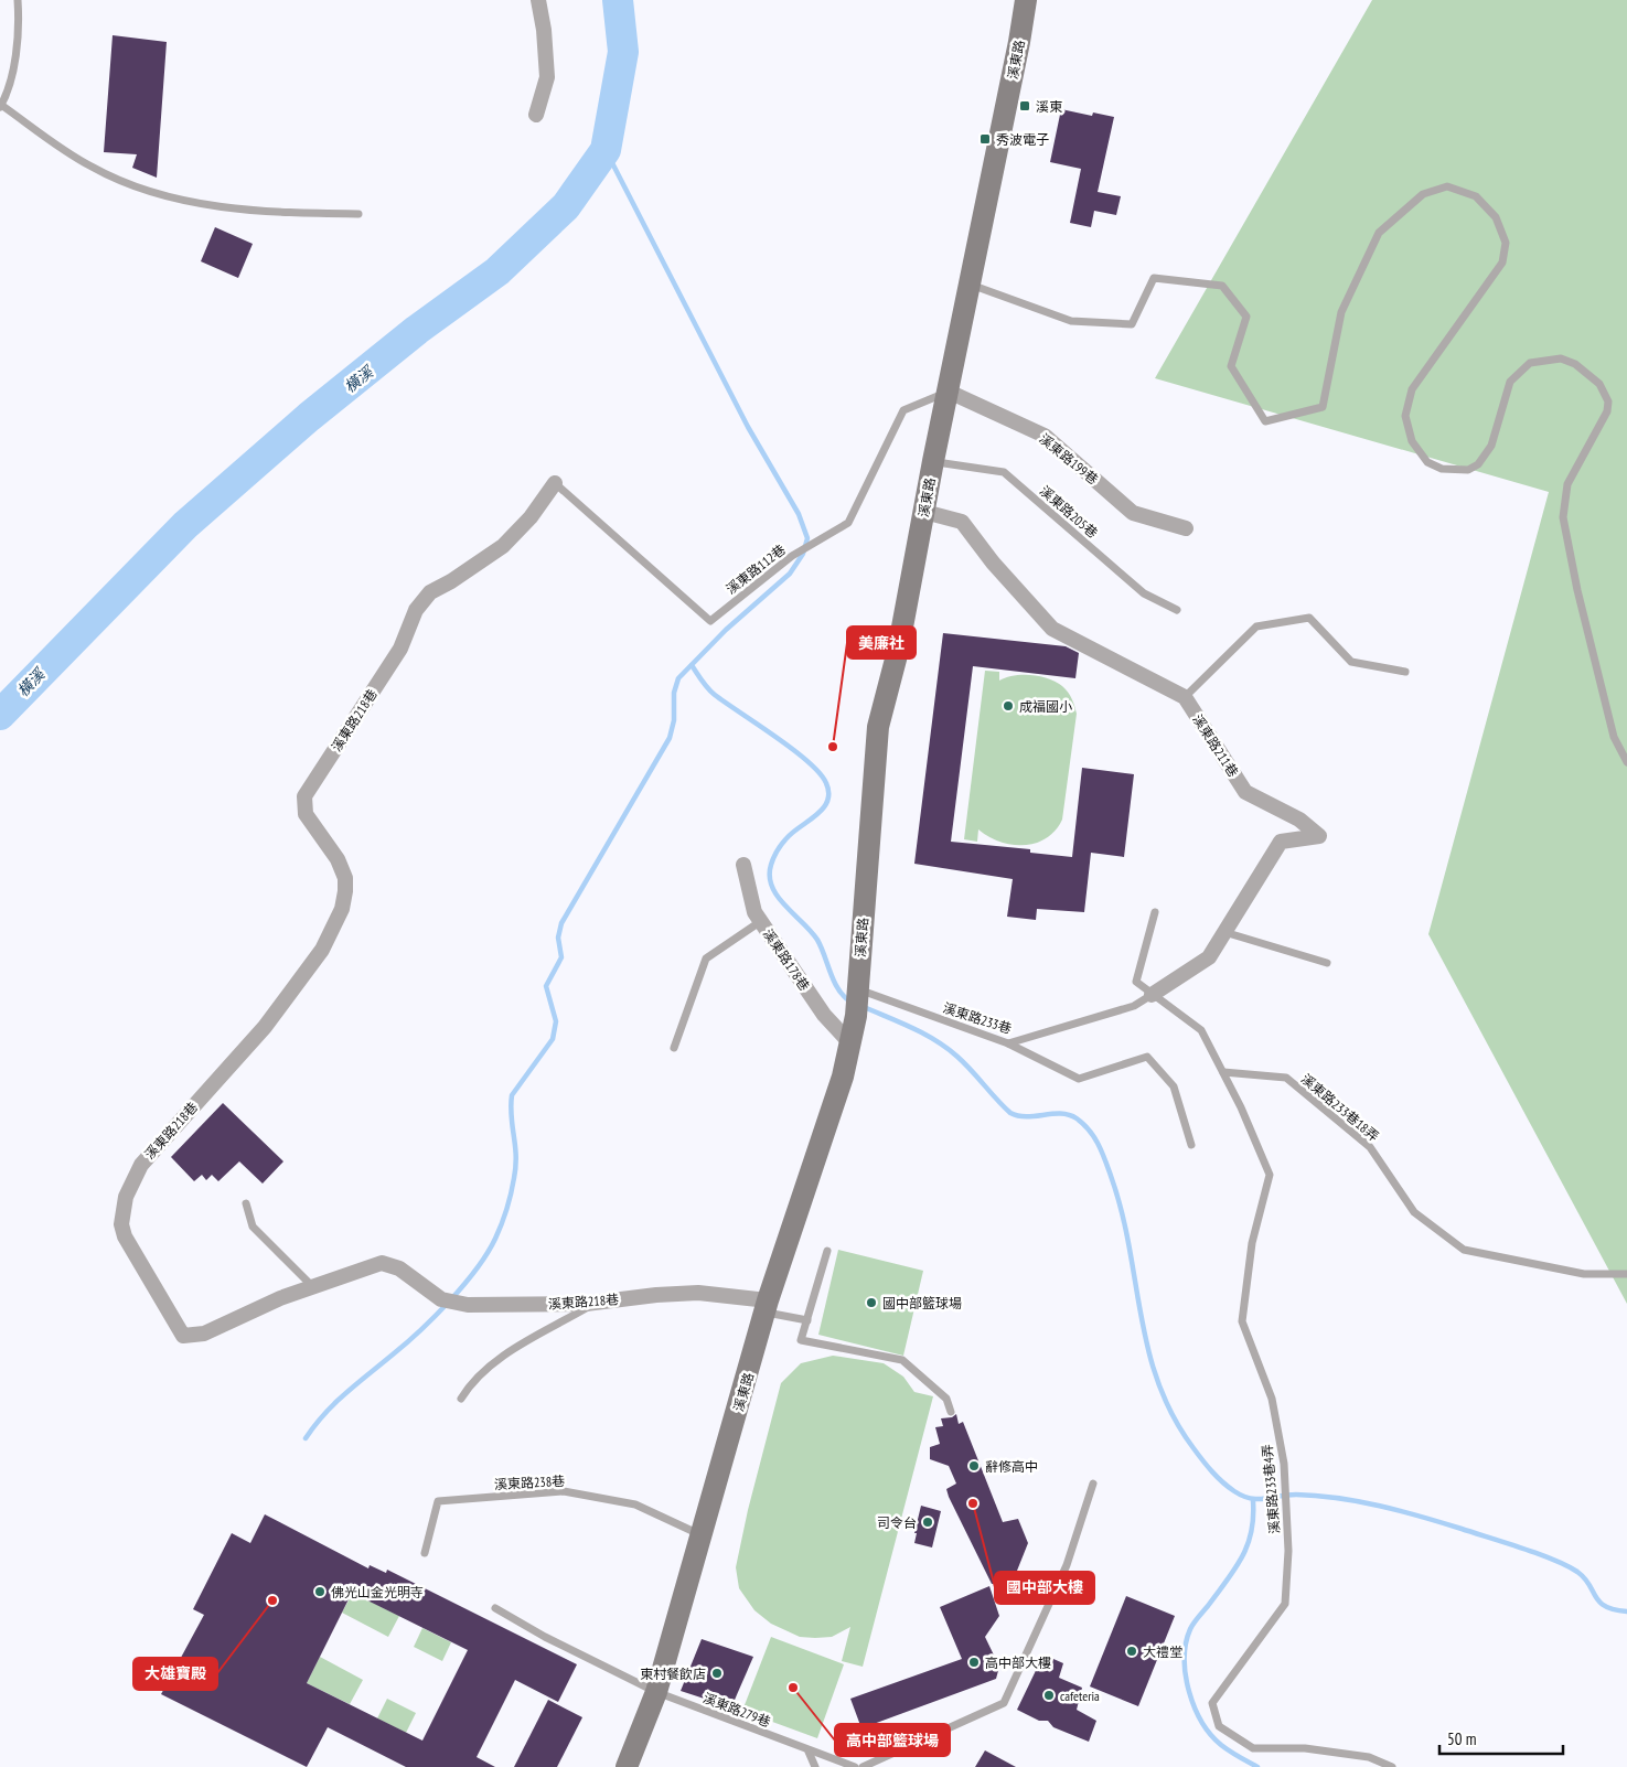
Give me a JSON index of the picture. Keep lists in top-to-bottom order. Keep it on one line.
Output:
{"streets":{"main road":["溪東路"],"street":["溪東路199巷","溪東路218巷","溪東路211巷","溪東路178巷"],"lane":["溪東路205巷","溪東路112巷","溪東路233巷","溪東路233巷18弄","溪東路238巷","溪東路233巷4弄","溪東路279巷"]},"crossings":[["溪東路","溪東路199巷"],["溪東路","溪東路205巷"],["溪東路","溪東路112巷"],["溪東路","溪東路218巷"],["溪東路","溪東路178巷"],["溪東路","溪東路233巷"],["溪東路","溪東路238巷"],["溪東路","溪東路279巷"],["溪東路199巷","溪東路112巷"],["溪東路112巷","溪東路218巷"],["溪東路211巷","溪東路233巷"],["溪東路211巷","溪東路233巷4弄"],["溪東路233巷","溪東路233巷4弄"],["溪東路233巷18弄","溪東路233巷4弄"]],"water":["橫溪"],"places":{"transit":["溪東","秀波電子"],"other":["成福國小","美廉社","國中部籃球場","辭修高中","國中部大樓","司令台","佛光山金光明寺","大雄寶殿","大禮堂","高中部大樓","東村餐飲店","高中部籃球場","cafeteria"]},"scale_bar":"50 m"}
